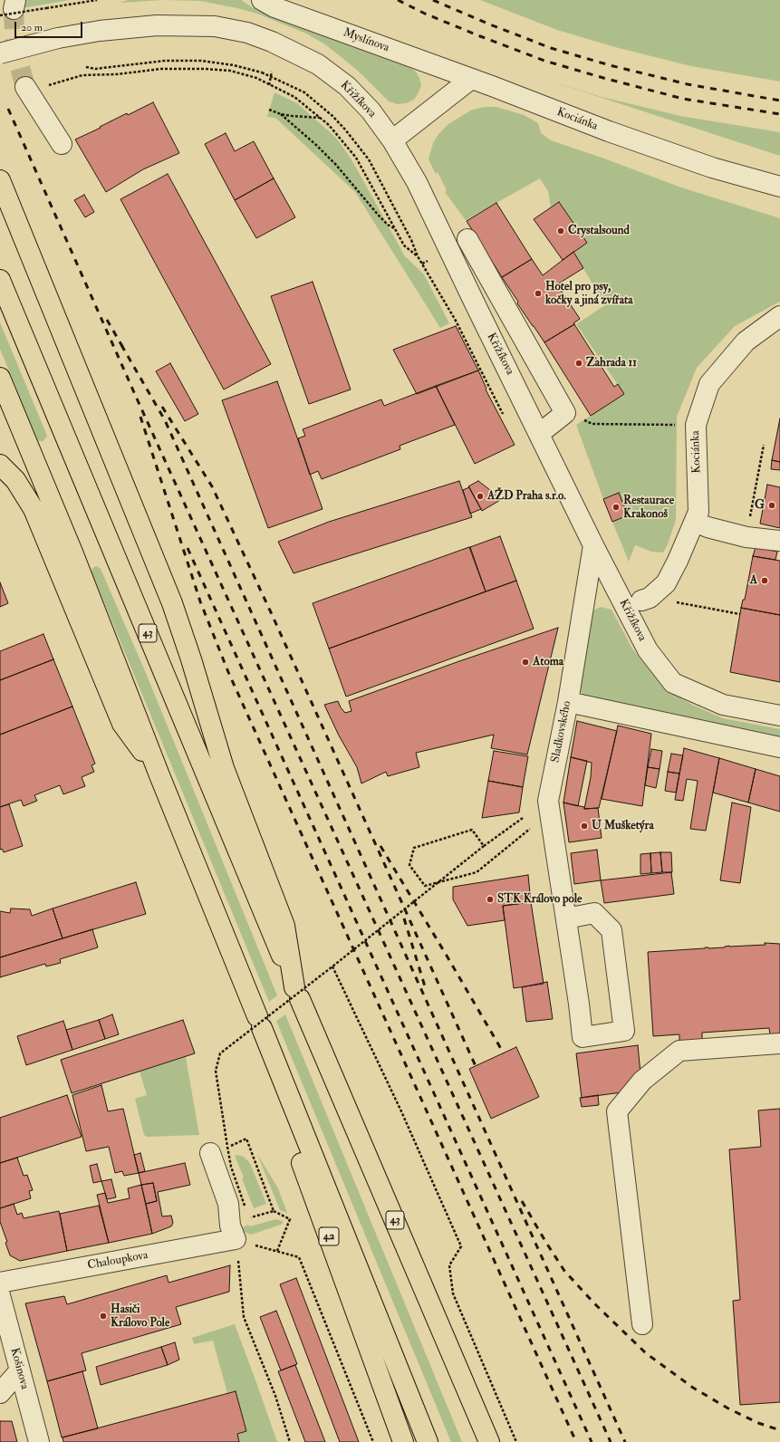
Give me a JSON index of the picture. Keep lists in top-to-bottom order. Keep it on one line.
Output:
{"streets":{"highway":["43","42"],"street":["Myslínova","Křižíkova","Kociánka","Sladkovského","Chaloupkova","Košinova"]},"crossings":[["Myslínova","Kociánka"],["Křižíkova","Sladkovského"]],"places":["Crystalsound","Hotel pro psy, kočky a jiná zvířata","Zahrada 11","AŽD Praha s.r.o.","G","Restaurace Krakonoš","A","Atoma","U Mušketýra","STK Královo pole","Hasiči Královo Pole"],"scale_bar":"20 m"}
